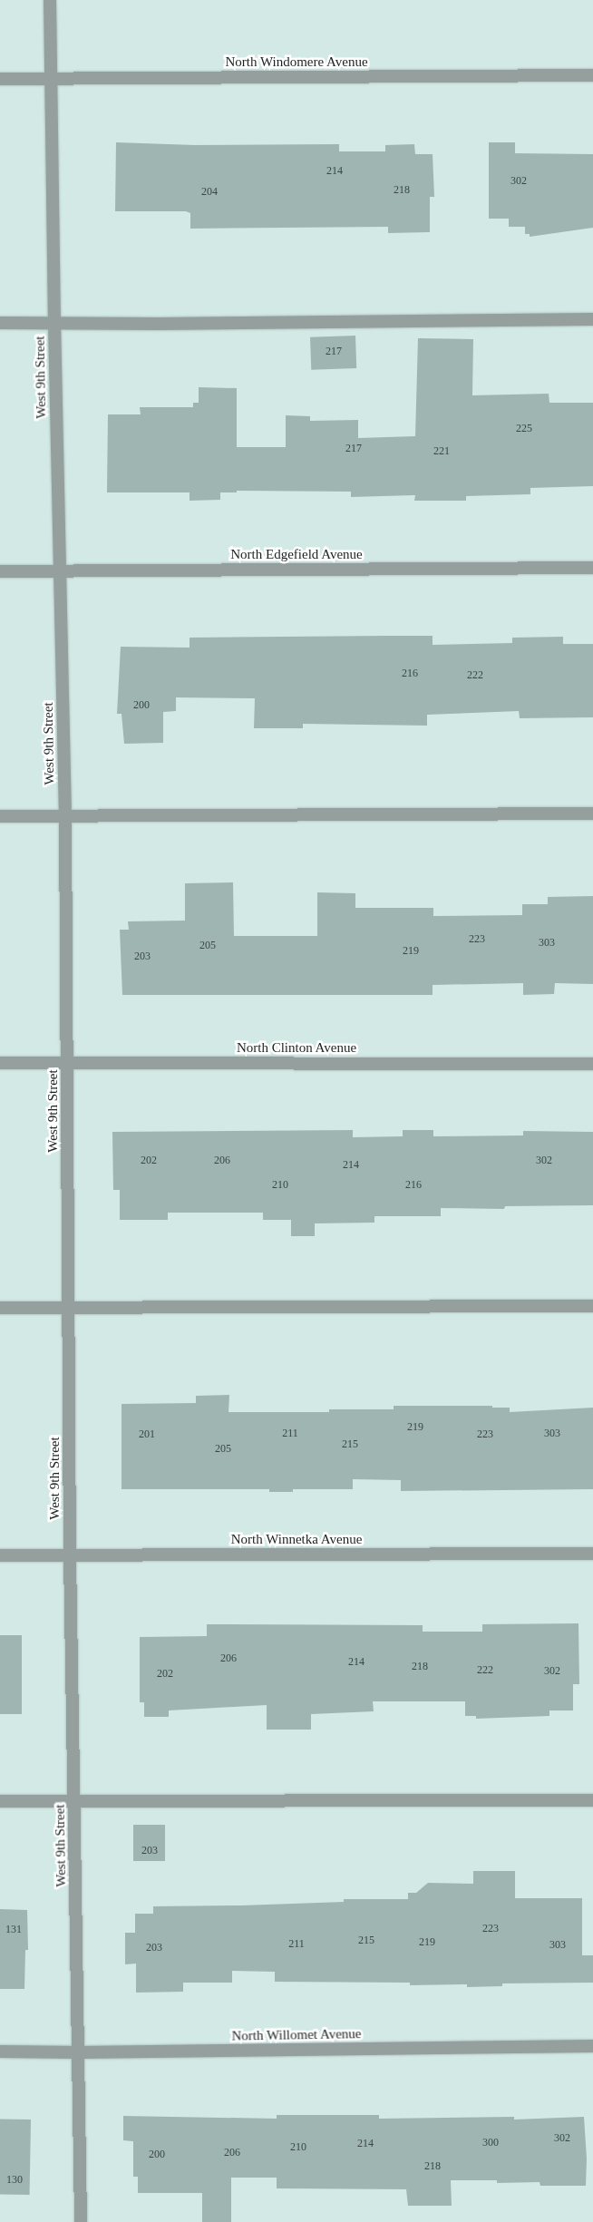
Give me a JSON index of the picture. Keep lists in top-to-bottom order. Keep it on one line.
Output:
{"streets":{"street":["North Windomere Avenue","West 9th Street","North Edgefield Avenue","North Clinton Avenue","North Winnetka Avenue","North Willomet Avenue"]},"crossings":[["North Windomere Avenue","West 9th Street"],["West 9th Street","North Edgefield Avenue"],["West 9th Street","North Clinton Avenue"],["West 9th Street","North Winnetka Avenue"],["West 9th Street","North Willomet Avenue"]],"house_numbers":["214","302","218","204","217","225","217","221","216","222","200","223","303","205","219","203","202","206","302","214","210","216","219","211","303","201","223","215","205","206","214","218","222","302","202","203","223","131","215","219","211","303","203","302","300","214","210","206","200","218","130"]}
